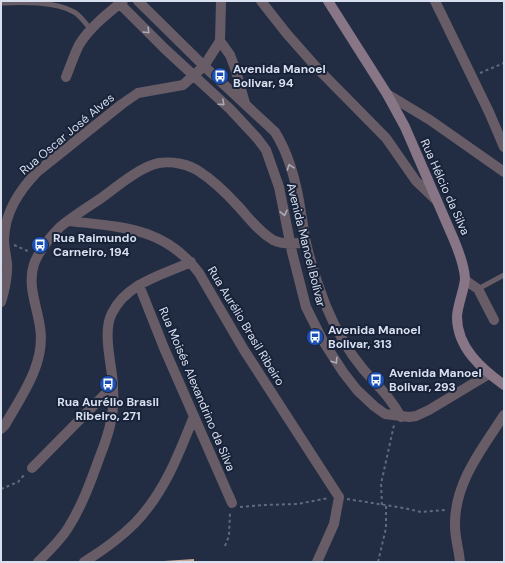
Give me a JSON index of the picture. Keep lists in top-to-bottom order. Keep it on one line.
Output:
{"streets":{"street":["Rua Oscar José Alves","Rua Hélcio da Silva","Avenida Manoel Bolívar","Rua Aurélio Brasil Ribeiro","Rua Moisés Alexandrino da Silva"]},"crossings":[["Rua Oscar José Alves","Avenida Manoel Bolívar"],["Rua Aurélio Brasil Ribeiro","Rua Moisés Alexandrino da Silva"]],"places":{"bus stop":["Avenida Manoel Bolivar, 94","Rua Raimundo Carneiro, 194","Avenida Manoel Bolivar, 313","Avenida Manoel Bolivar, 293","Rua Aurélio Brasil Ribeiro, 271"]}}
